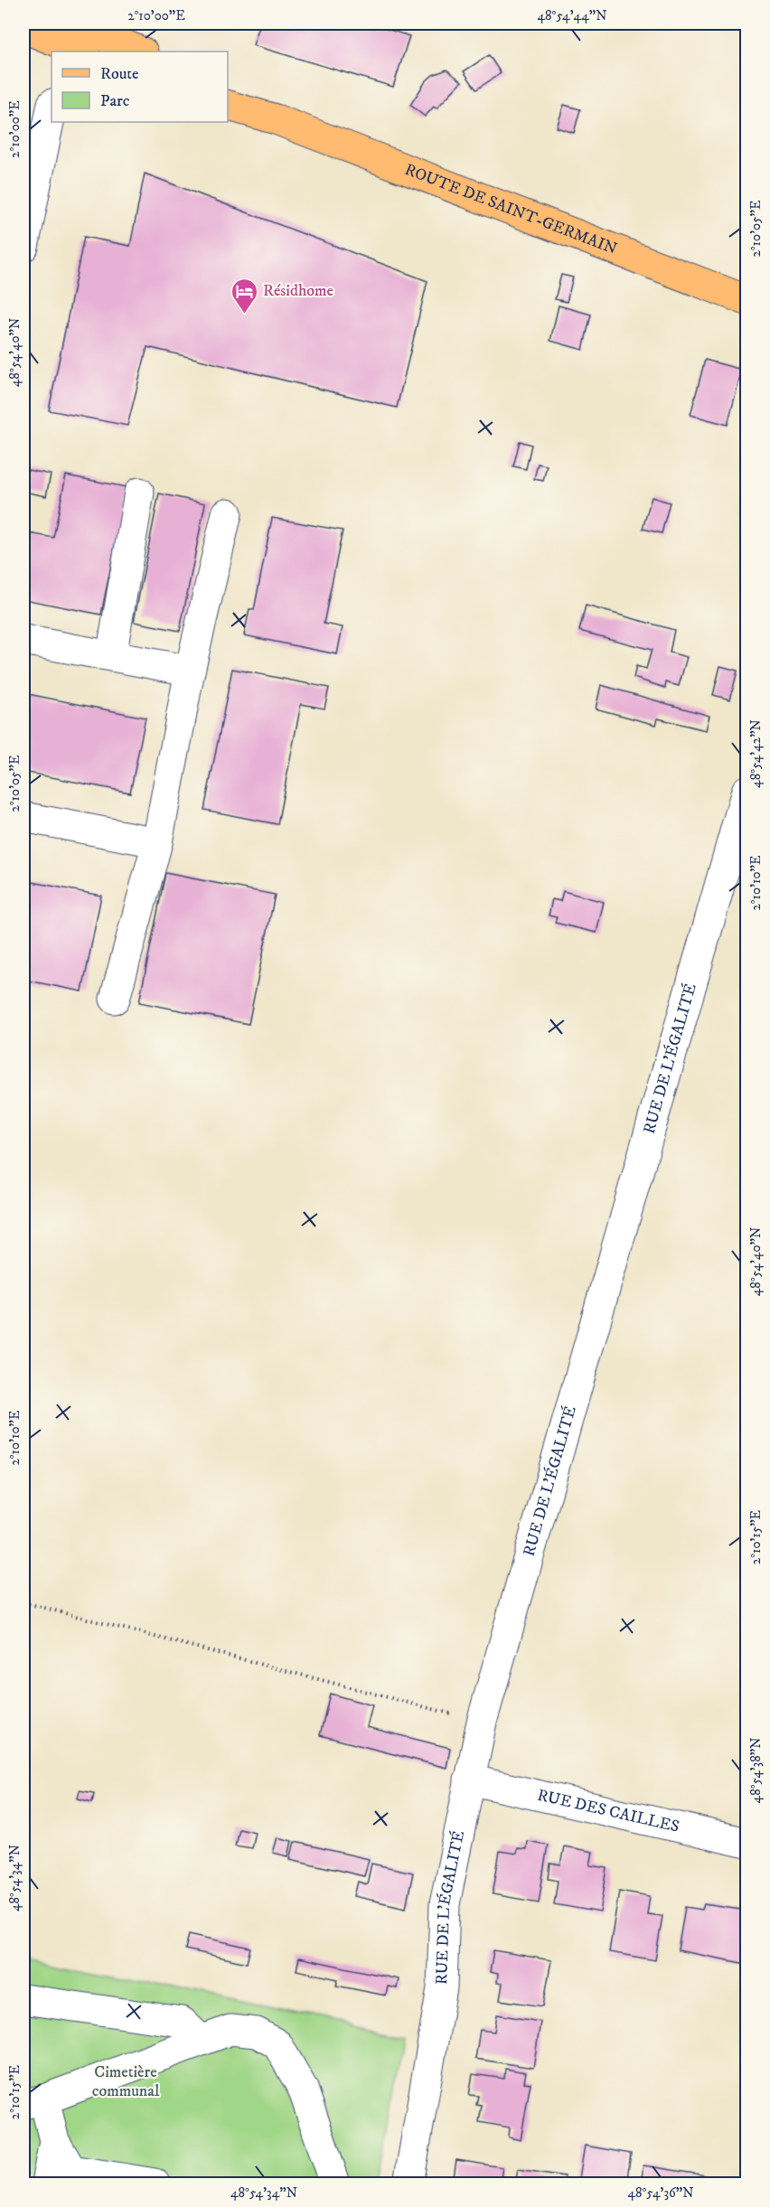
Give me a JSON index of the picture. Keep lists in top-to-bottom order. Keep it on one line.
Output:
{"streets":{"main road":["ROUTE DE SAINT-GERMAIN"],"street":["RUE DE L'ÉGALITÉ","RUE DES CAILLES"]},"crossings":[["RUE DE L'ÉGALITÉ","RUE DES CAILLES"]],"parks":["Cimetière communal"],"places":{"hotel":["Résidhome"]},"legend":["Route","Parc"],"coordinates":["2°10'00\"E","48°54'44\"N","2°10'05\"E","48°54'40\"N","48°54'42\"N","2°10'10\"E","2°10'15\"E","48°54'38\"N","48°54'34\"N","48°54'36\"N"]}
